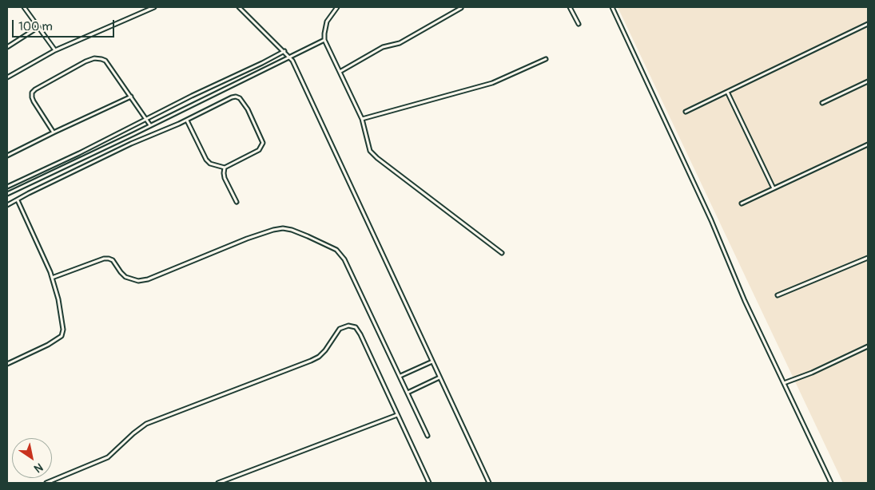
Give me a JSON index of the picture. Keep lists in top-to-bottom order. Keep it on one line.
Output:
{"scale_bar":"100 m","north":"bottom right"}
